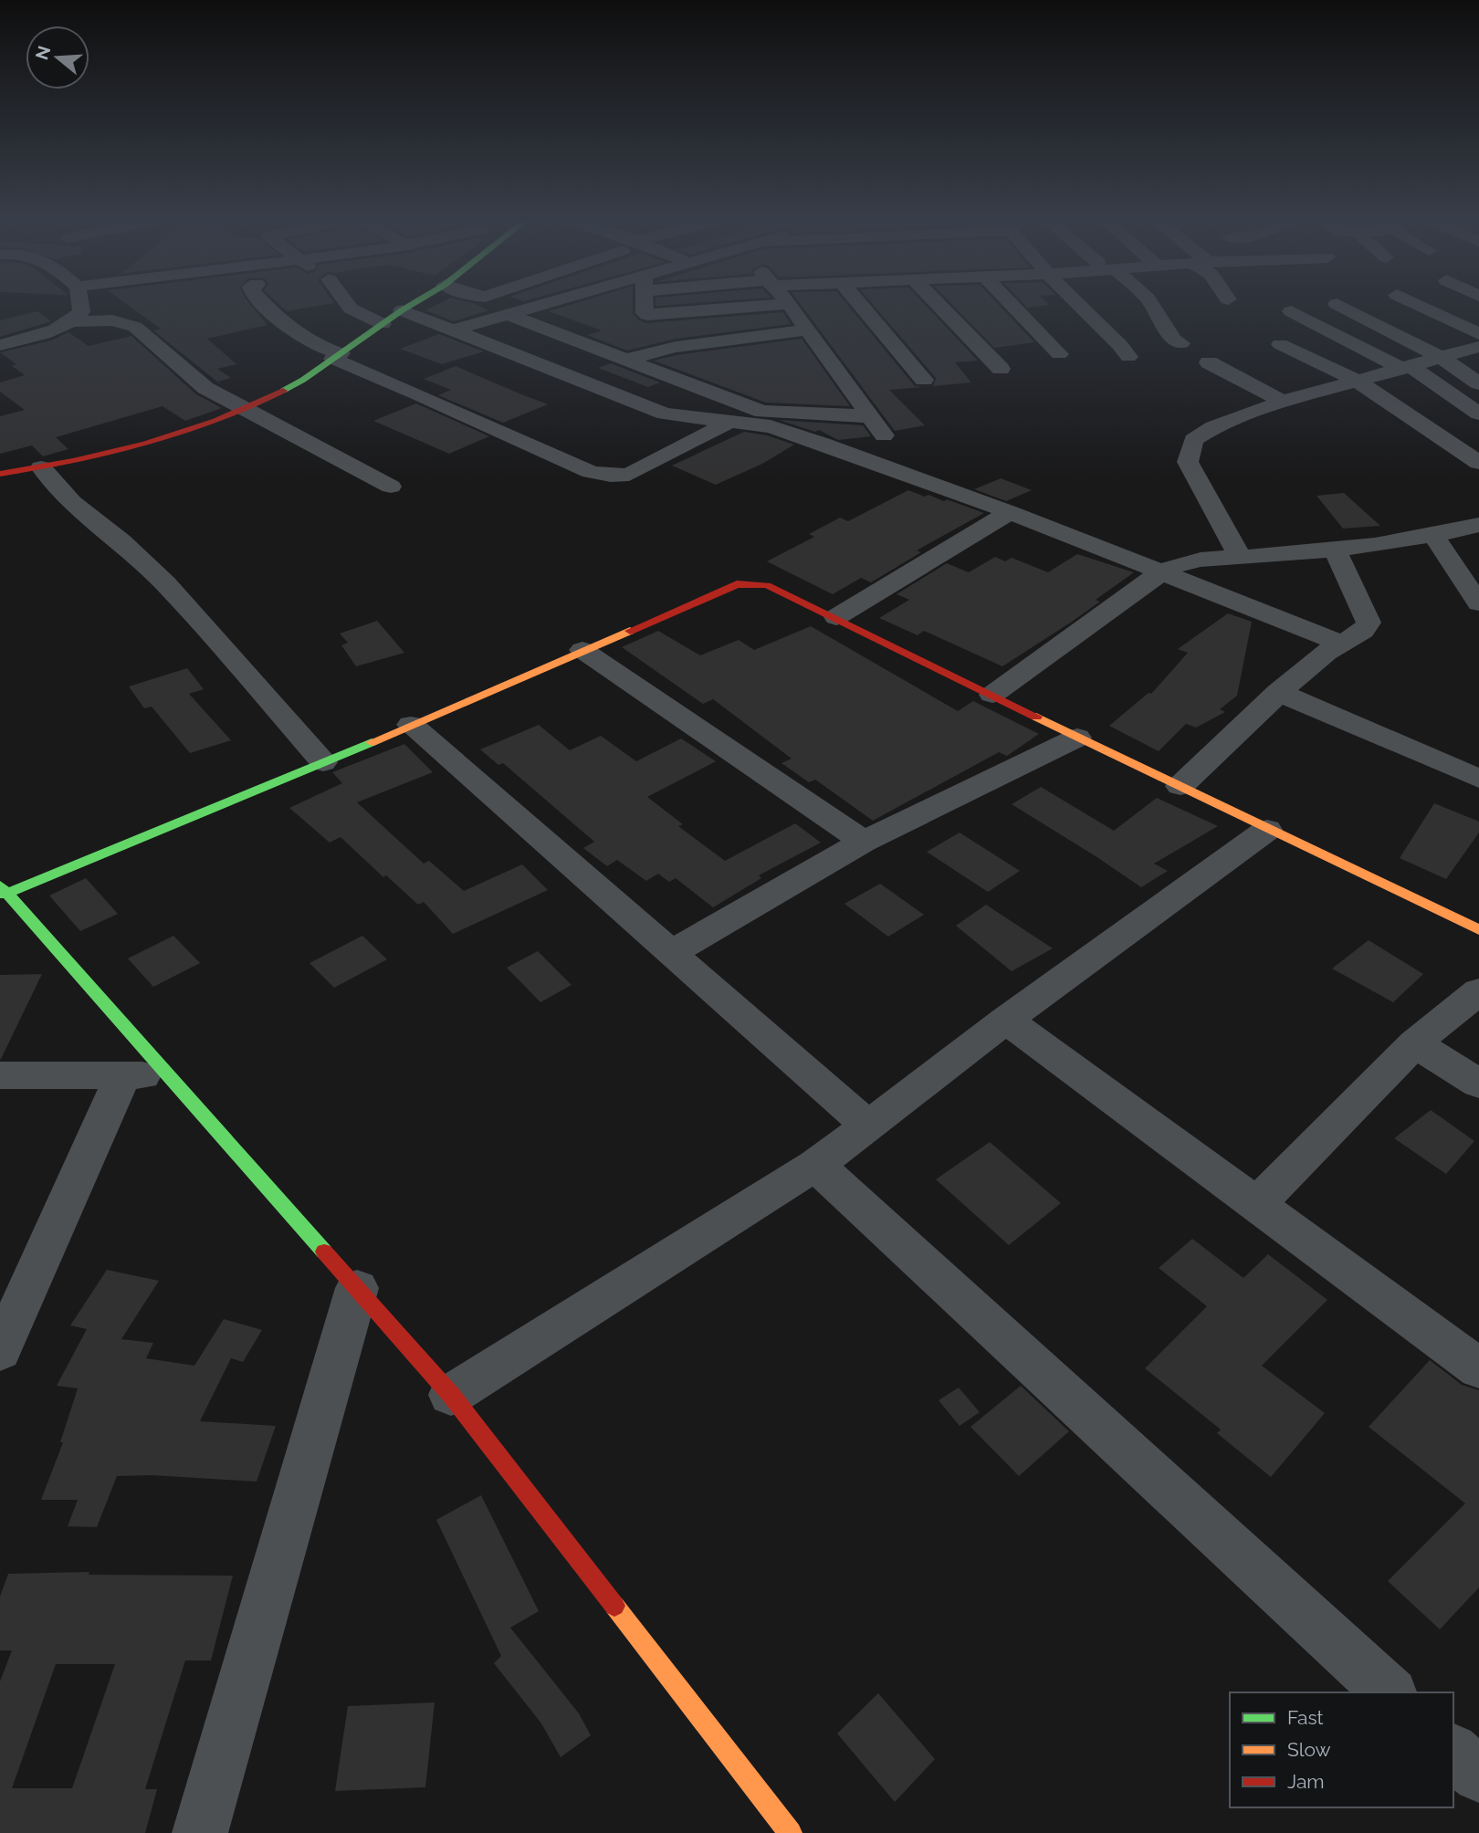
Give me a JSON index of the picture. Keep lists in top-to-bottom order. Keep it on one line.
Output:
{"legend":["Fast","Slow","Jam"],"north":"left"}
